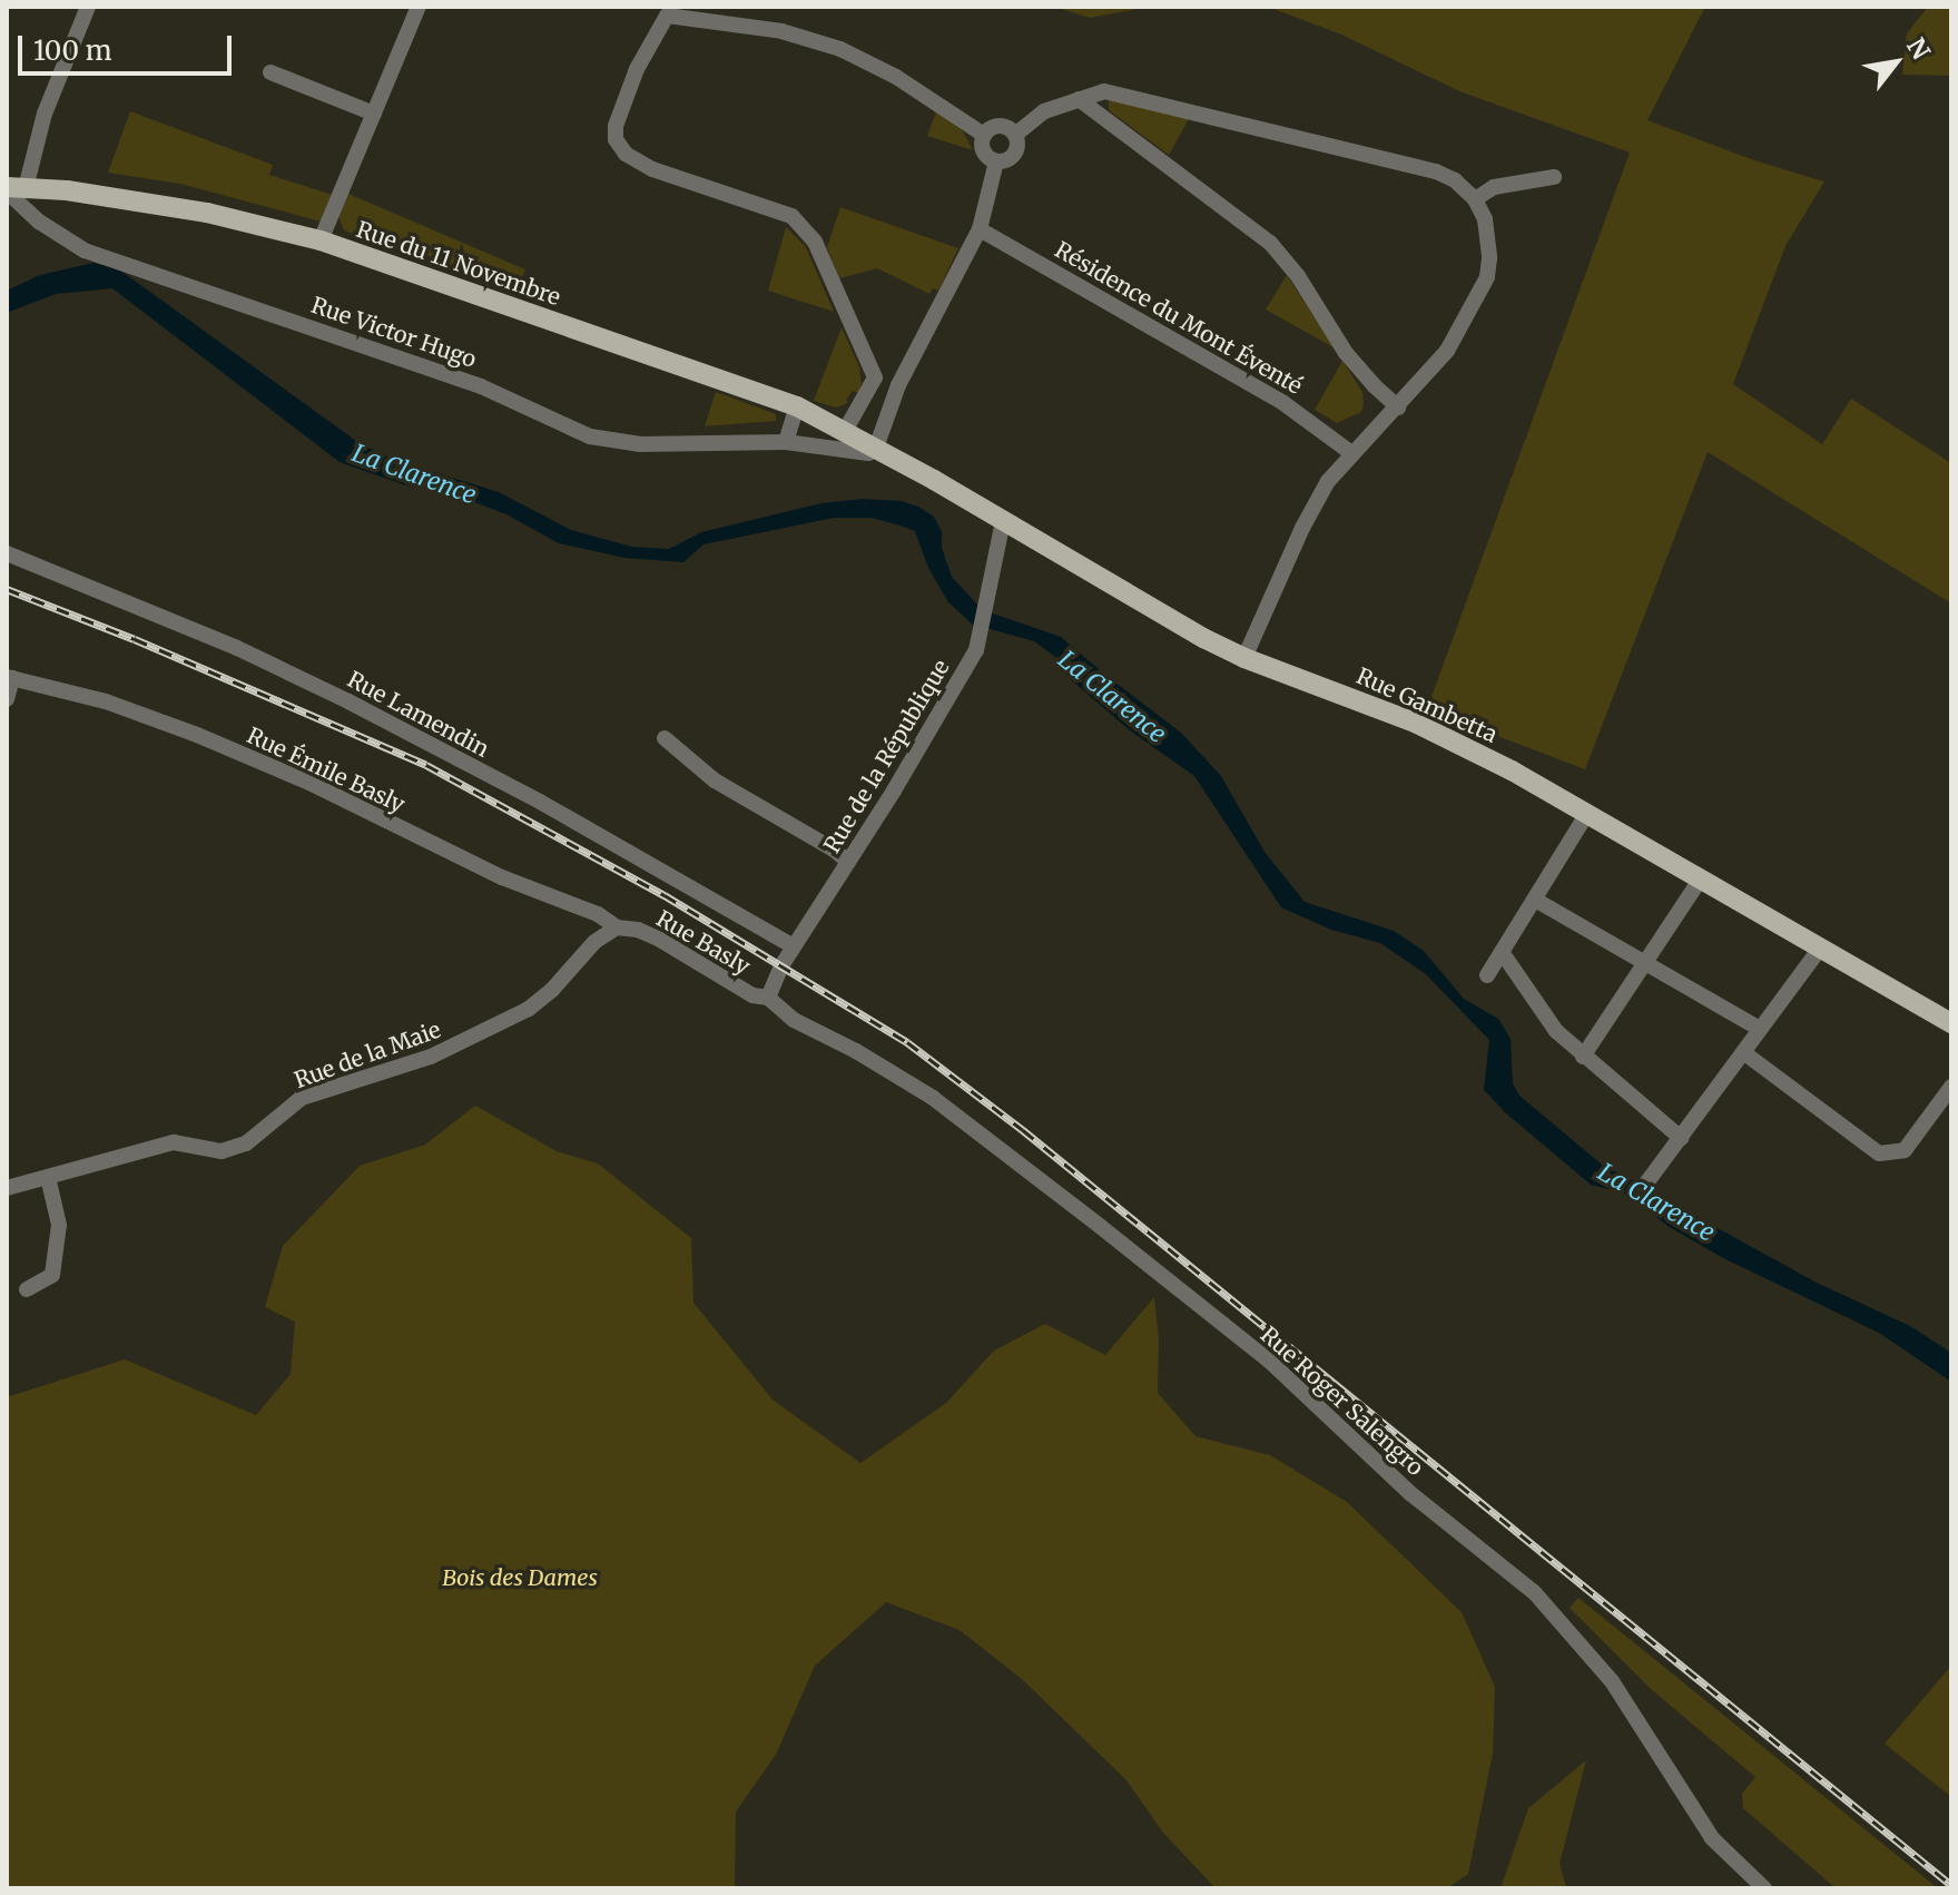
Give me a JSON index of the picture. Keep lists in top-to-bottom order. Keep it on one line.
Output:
{"streets":{"main road":["Rue du 11 Novembre","Rue Gambetta"],"street":["Résidence du Mont Éventé","Rue Victor Hugo","Rue Lamendin","Rue de la République","Rue Émile Basly","Rue Basly","Rue de la Maie","Rue Roger Salengro"]},"crossings":[["Rue du 11 Novembre","Rue Victor Hugo"],["Rue du 11 Novembre","Rue Gambetta"],["Rue Victor Hugo","Rue Gambetta"],["Rue Gambetta","Rue de la République"],["Rue Lamendin","Rue de la République"],["Rue de la République","Rue Basly"],["Rue de la République","Rue Roger Salengro"],["Rue Émile Basly","Rue Basly"],["Rue Émile Basly","Rue de la Maie"],["Rue Basly","Rue de la Maie"],["Rue Basly","Rue Roger Salengro"]],"water":["La Clarence"],"parks":["Bois des Dames"],"scale_bar":"100 m","north":"top right"}
